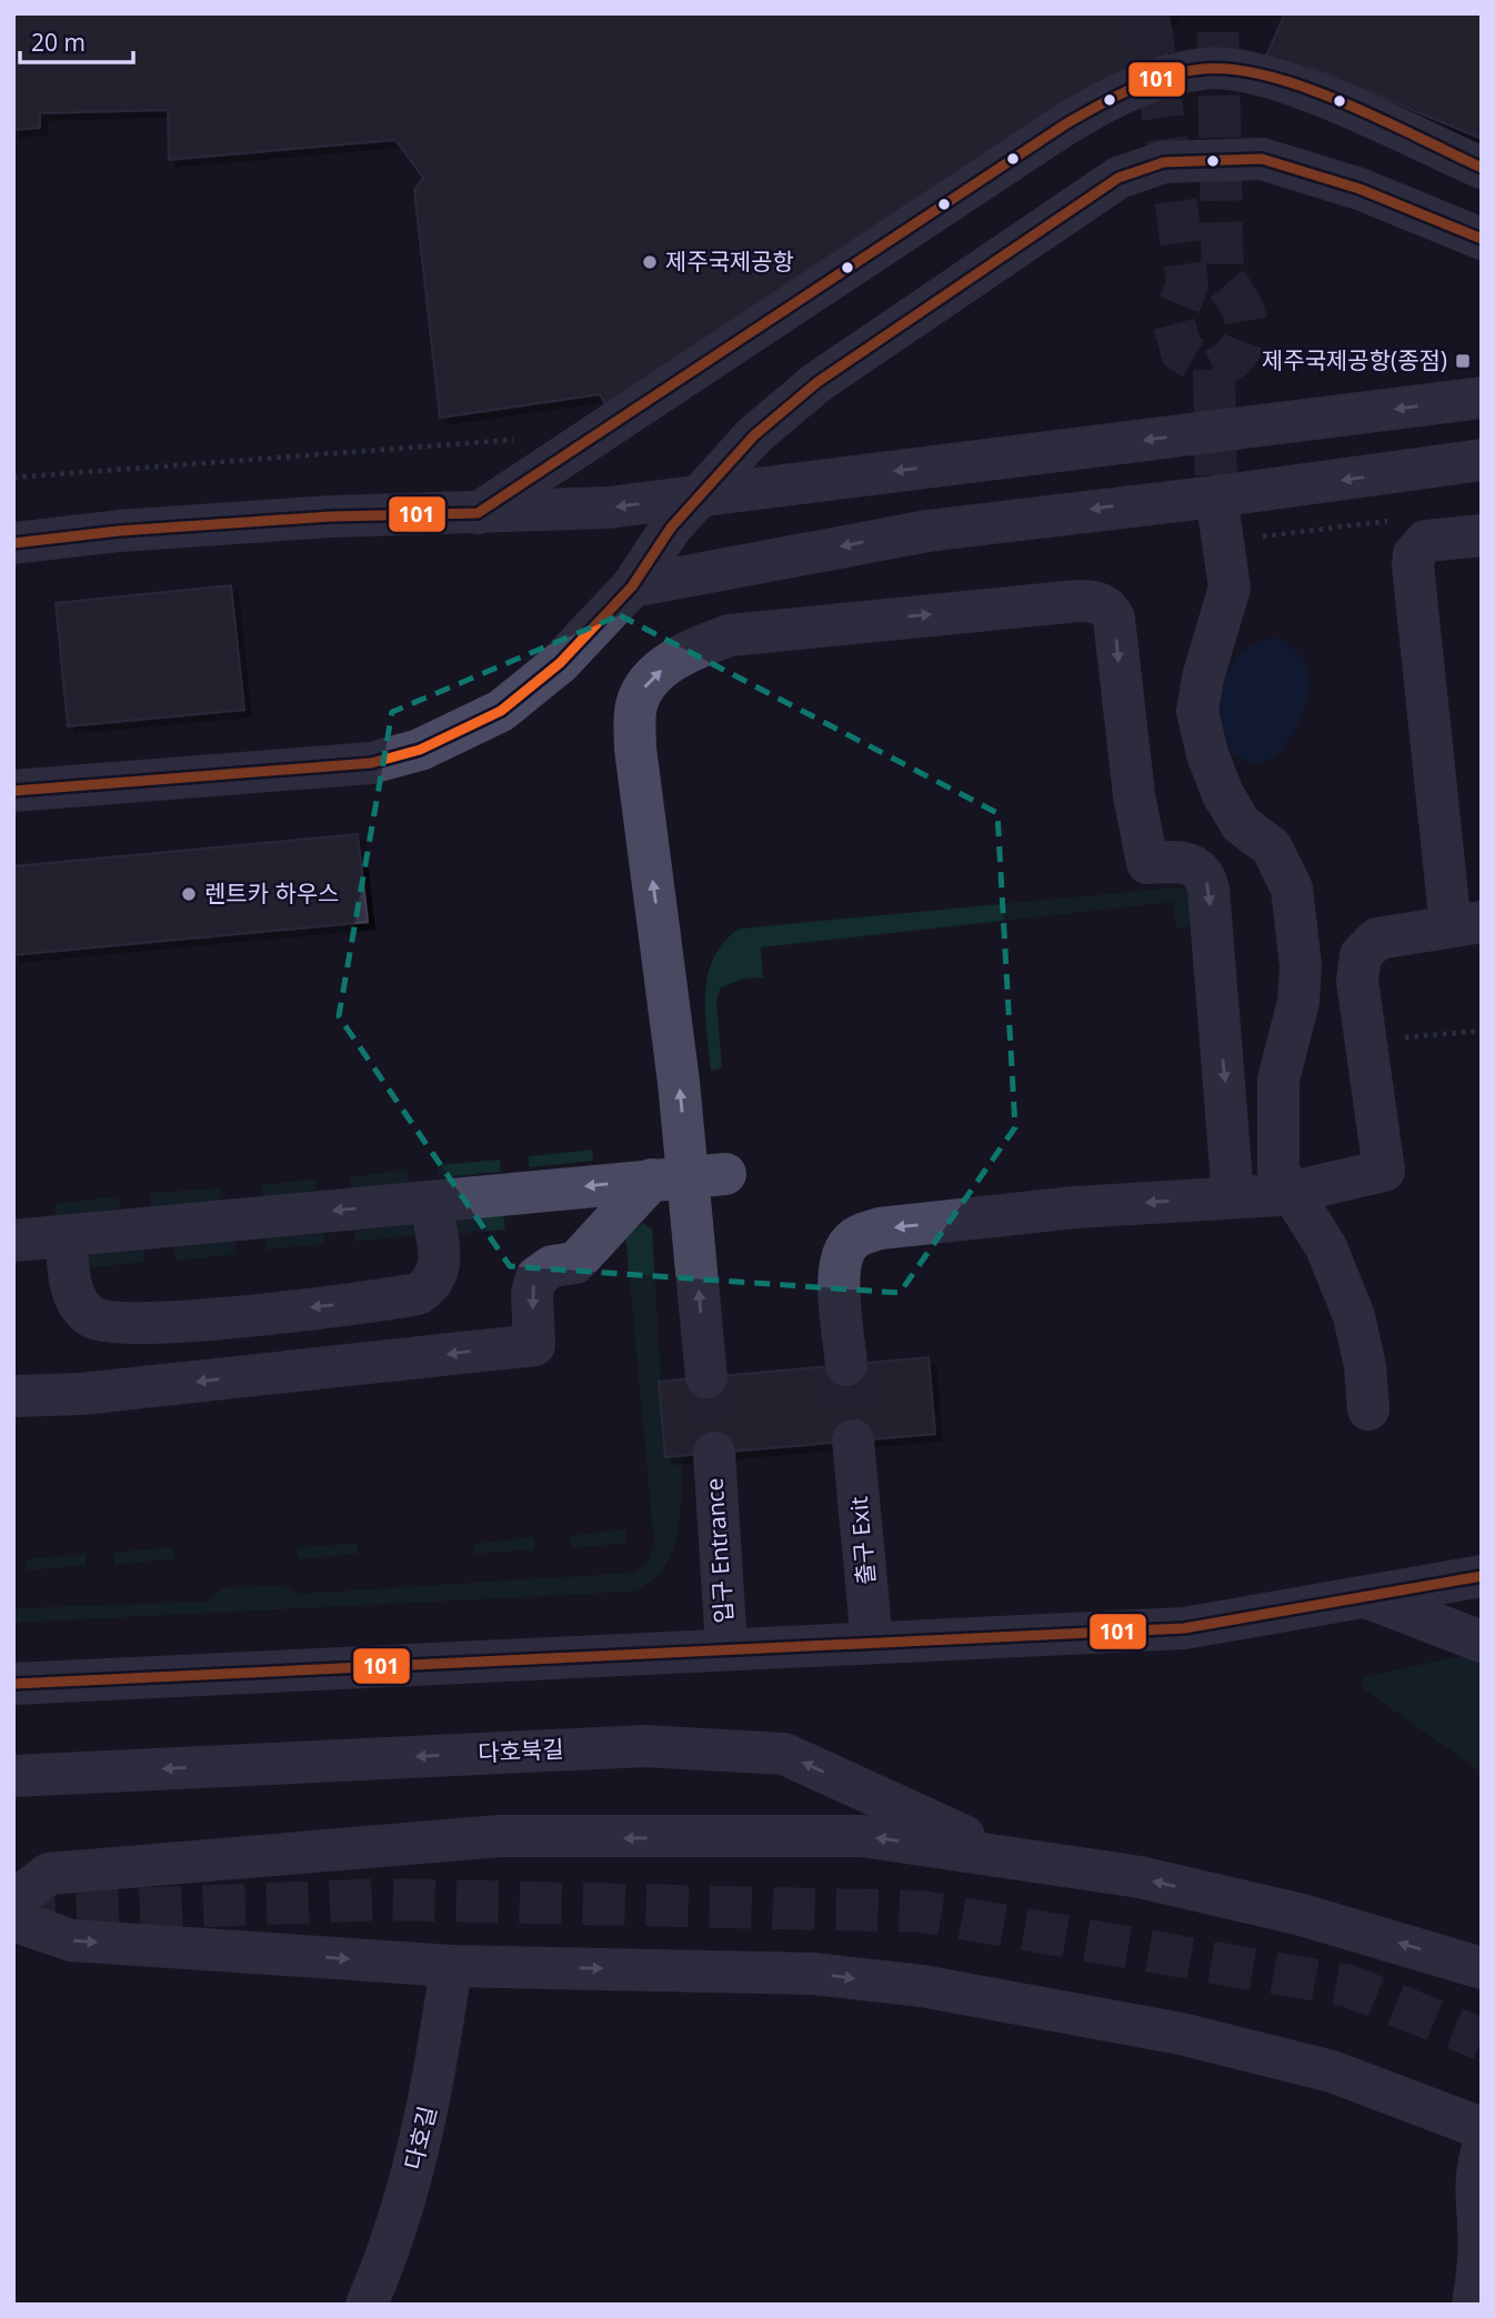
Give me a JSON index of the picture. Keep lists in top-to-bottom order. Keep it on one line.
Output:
{"streets":{"street":["출구 Exit","입구 Entrance","다호북길","다호길"]},"places":{"other":["제주국제공항","렌트카 하우스"],"transit":["제주국제공항(종점)"]},"lines":["transit line 101"],"scale_bar":"20 m"}
